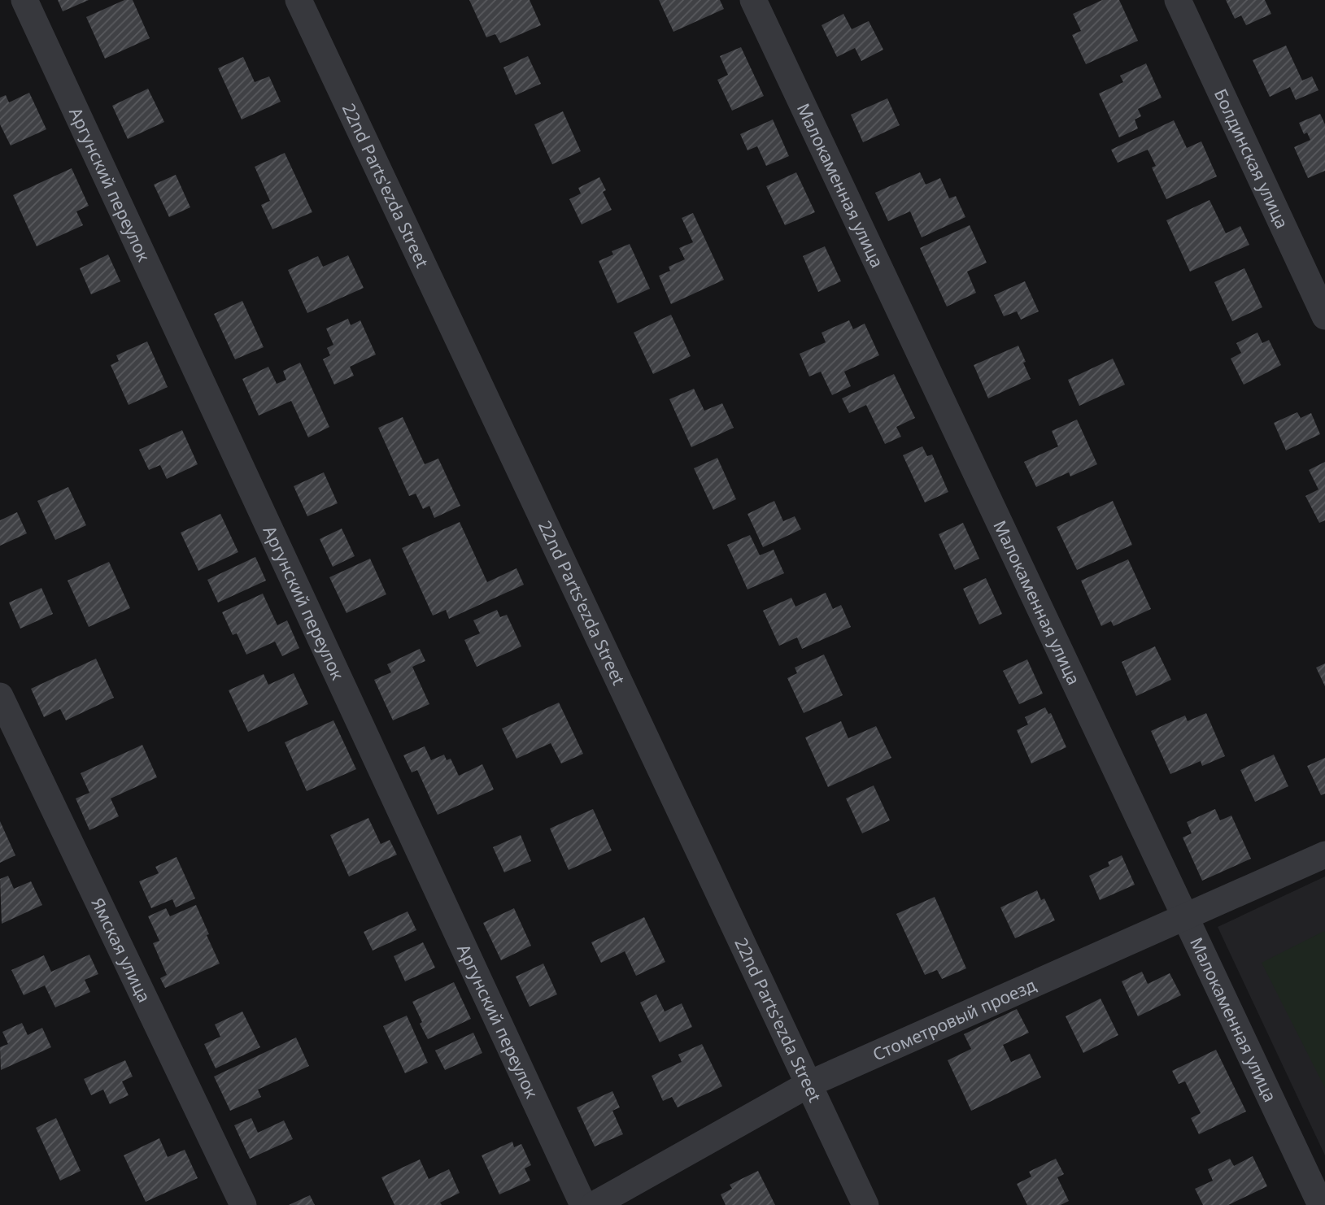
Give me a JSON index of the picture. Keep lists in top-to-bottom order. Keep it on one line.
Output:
{"streets":{"street":["Болдинская улица","Аргунский переулок","22nd Parts'ezda Street","Малокаменная улица","Ямская улица","Стометровый проезд"]},"crossings":[["22nd Parts'ezda Street","Стометровый проезд"],["Малокаменная улица","Стометровый проезд"]]}
